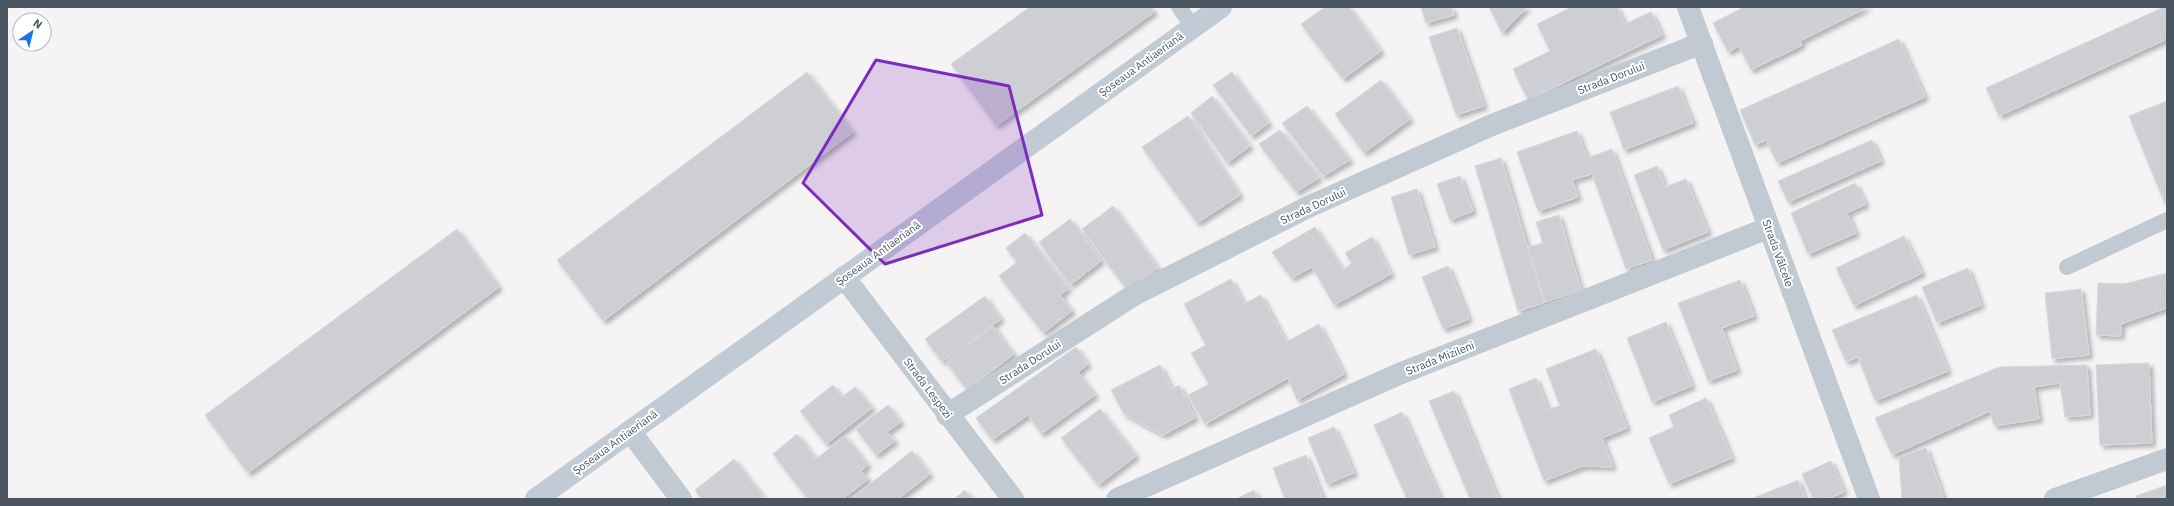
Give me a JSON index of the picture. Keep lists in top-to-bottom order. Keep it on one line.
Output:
{"streets":{"main road":["Șoseaua Antiaeriană"],"street":["Strada Dorului","Strada Vâlcele","Strada Mizileni","Strada Lespezi"]},"crossings":[["Șoseaua Antiaeriană","Strada Lespezi"],["Strada Dorului","Strada Vâlcele"],["Strada Dorului","Strada Lespezi"],["Strada Vâlcele","Strada Mizileni"]],"north":"top right"}
